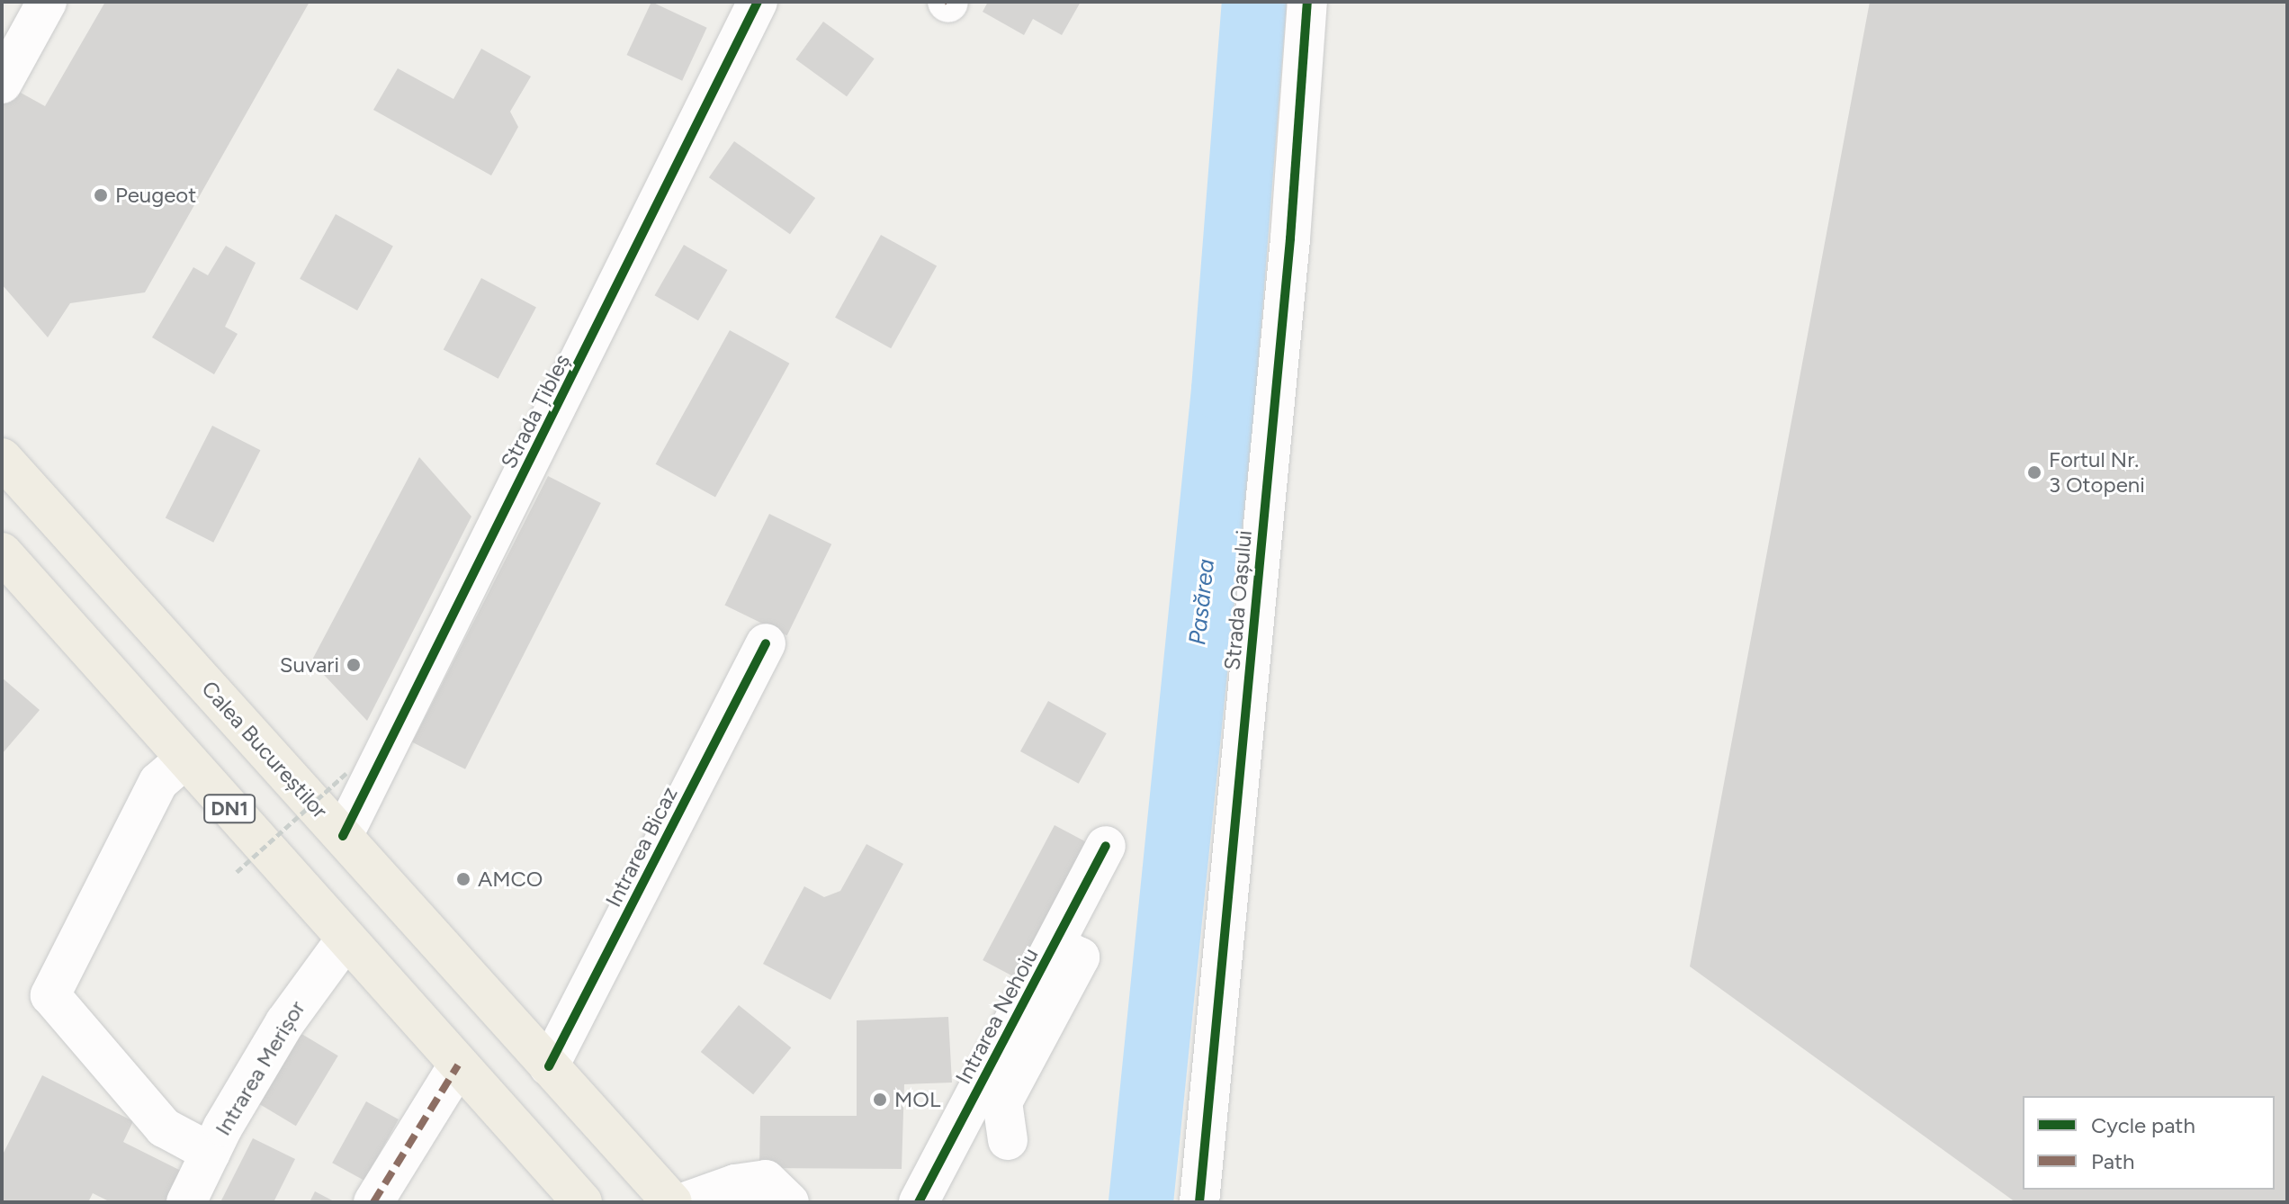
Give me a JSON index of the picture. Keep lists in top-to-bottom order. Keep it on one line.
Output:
{"streets":{"highway":["Calea Bucureștilor","DN1"],"street":["Strada Țibleș","Strada Oașului","Intrarea Bicaz","Intrarea Nehoiu","Intrarea Merișor"]},"crossings":[["Strada Țibleș","Calea Bucureștilor"],["Calea Bucureștilor","Intrarea Bicaz"],["DN1","Intrarea Merișor"]],"water":["Pasărea"],"places":["Peugeot","Fortul Nr. 3 Otopeni","Suvari","AMCO","MOL"],"legend":["Cycle path","Path"]}
